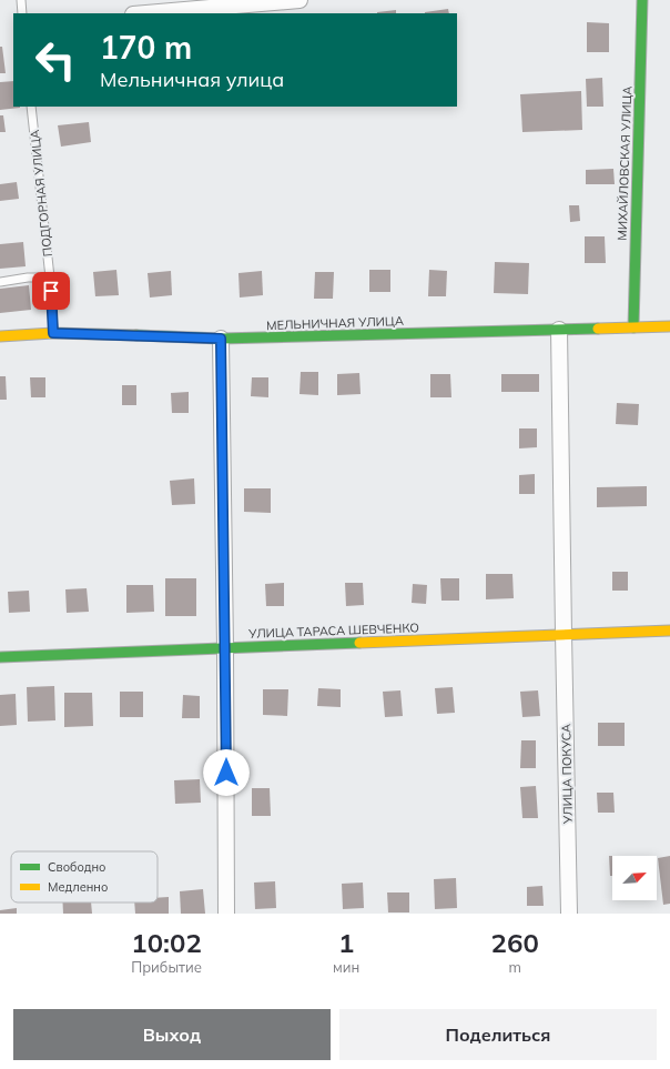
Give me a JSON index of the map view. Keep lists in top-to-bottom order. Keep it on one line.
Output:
{"streets":{"street":["МИХАЙЛОВСКАЯ УЛИЦА","МЕЛЬНИЧНАЯ УЛИЦА","УЛИЦА ТАРАСА ШЕВЧЕНКО","УЛИЦА ПОКУСА"],"lane":["ПОДГОРНАЯ УЛИЦА"]},"crossings":[["МИХАЙЛОВСКАЯ УЛИЦА","МЕЛЬНИЧНАЯ УЛИЦА"],["ПОДГОРНАЯ УЛИЦА","МЕЛЬНИЧНАЯ УЛИЦА"],["МЕЛЬНИЧНАЯ УЛИЦА","УЛИЦА ПОКУСА"],["УЛИЦА ТАРАСА ШЕВЧЕНКО","УЛИЦА ПОКУСА"]],"legend":["Свободно","Медленно"],"north":"top right","page":{"turn":["170 m","Мельничная улица"],"eta":["10:02","Прибытие","1","мин","260","m"],"buttons":["Выход","Поделиться"]}}
